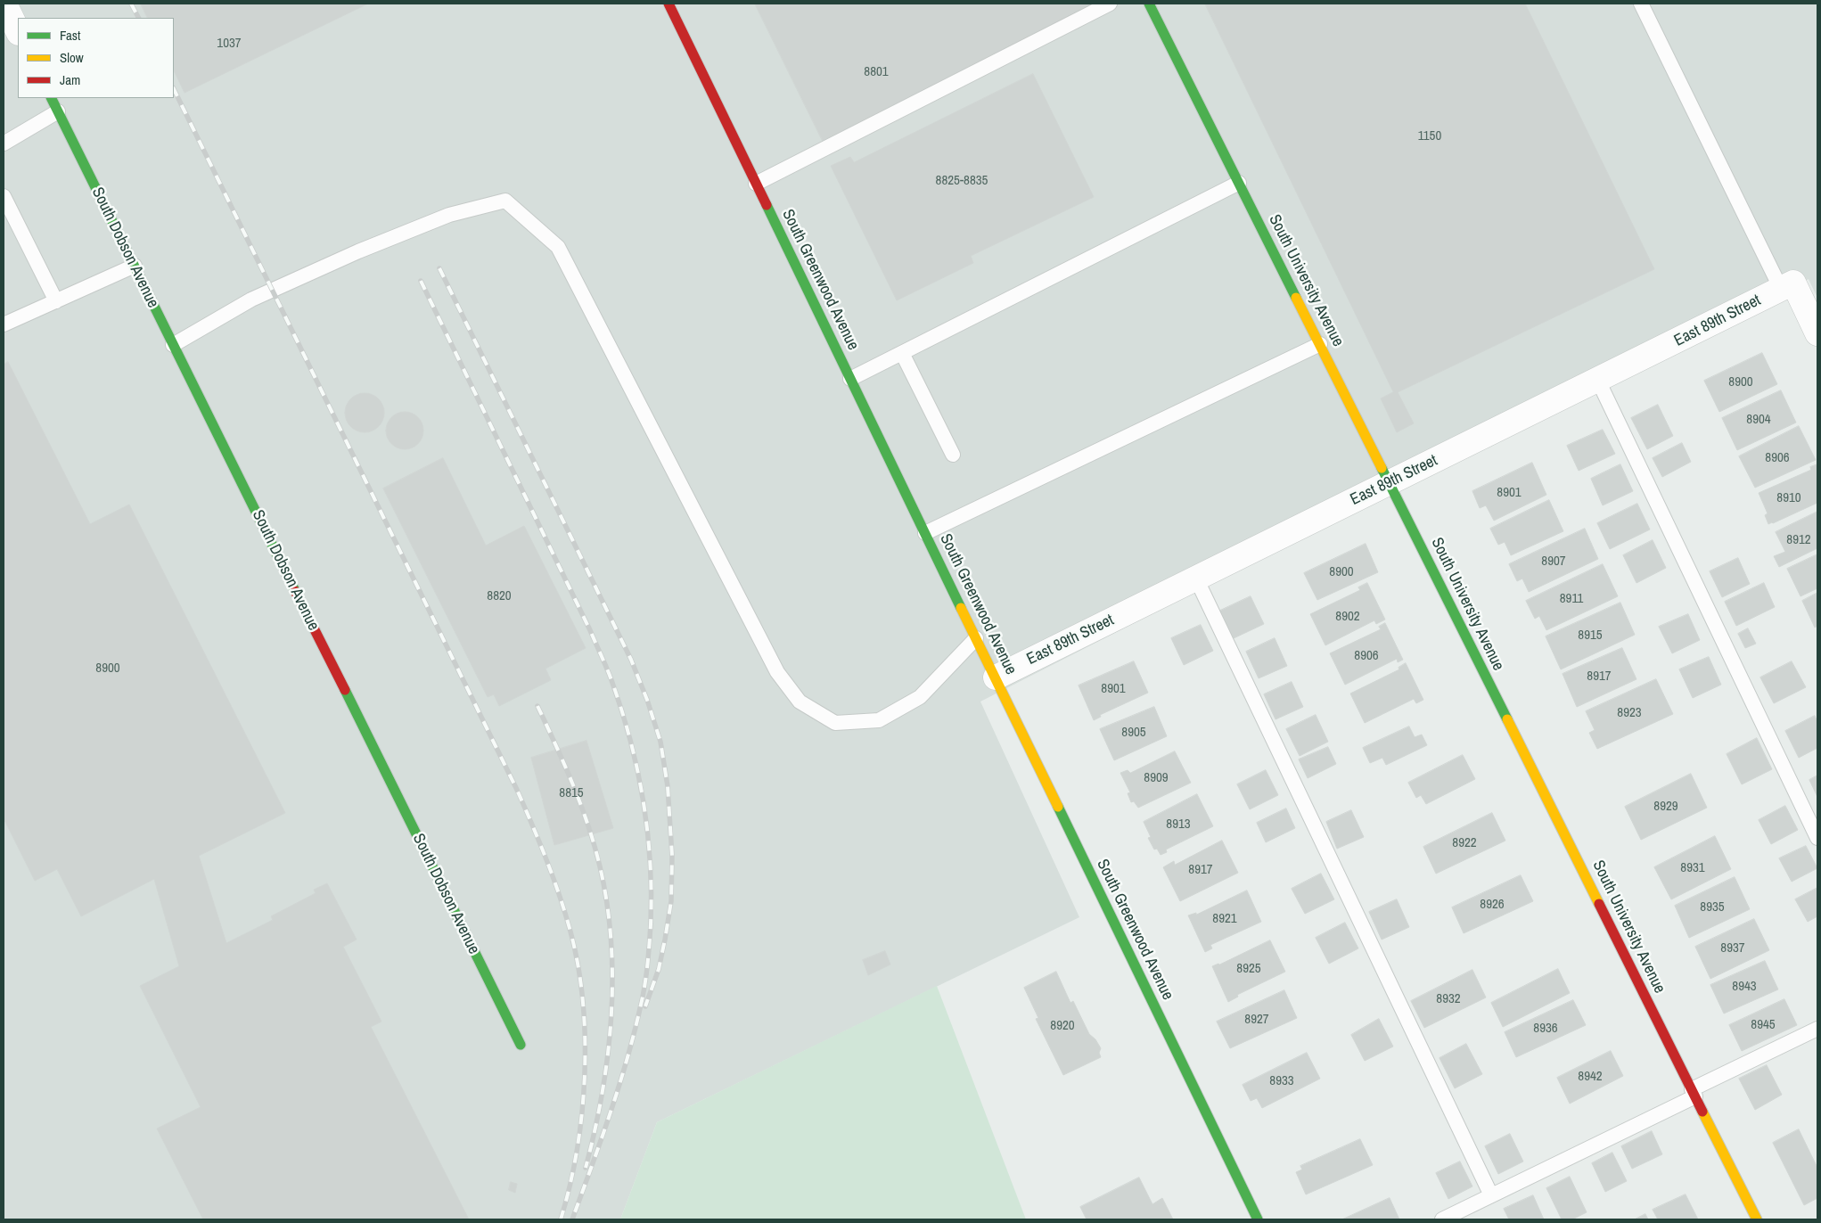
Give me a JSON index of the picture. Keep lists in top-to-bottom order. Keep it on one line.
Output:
{"streets":{"street":["South Dobson Avenue","South Greenwood Avenue","South University Avenue","East 89th Street"]},"crossings":[["South Greenwood Avenue","East 89th Street"],["South University Avenue","East 89th Street"]],"house_numbers":["1037","8801","1150","8825-8835","8900","8904","8906","8901","8910","8912","8907","8900","8820","8911","8902","8915","8906","8900","8917","8901","8923","8905","8909","8815","8929","8913","8922","8931","8917","8926","8935","8921","8937","8925","8943","8932","8927","8945","8920","8936","8942","8933"],"legend":["Fast","Slow","Jam"]}
